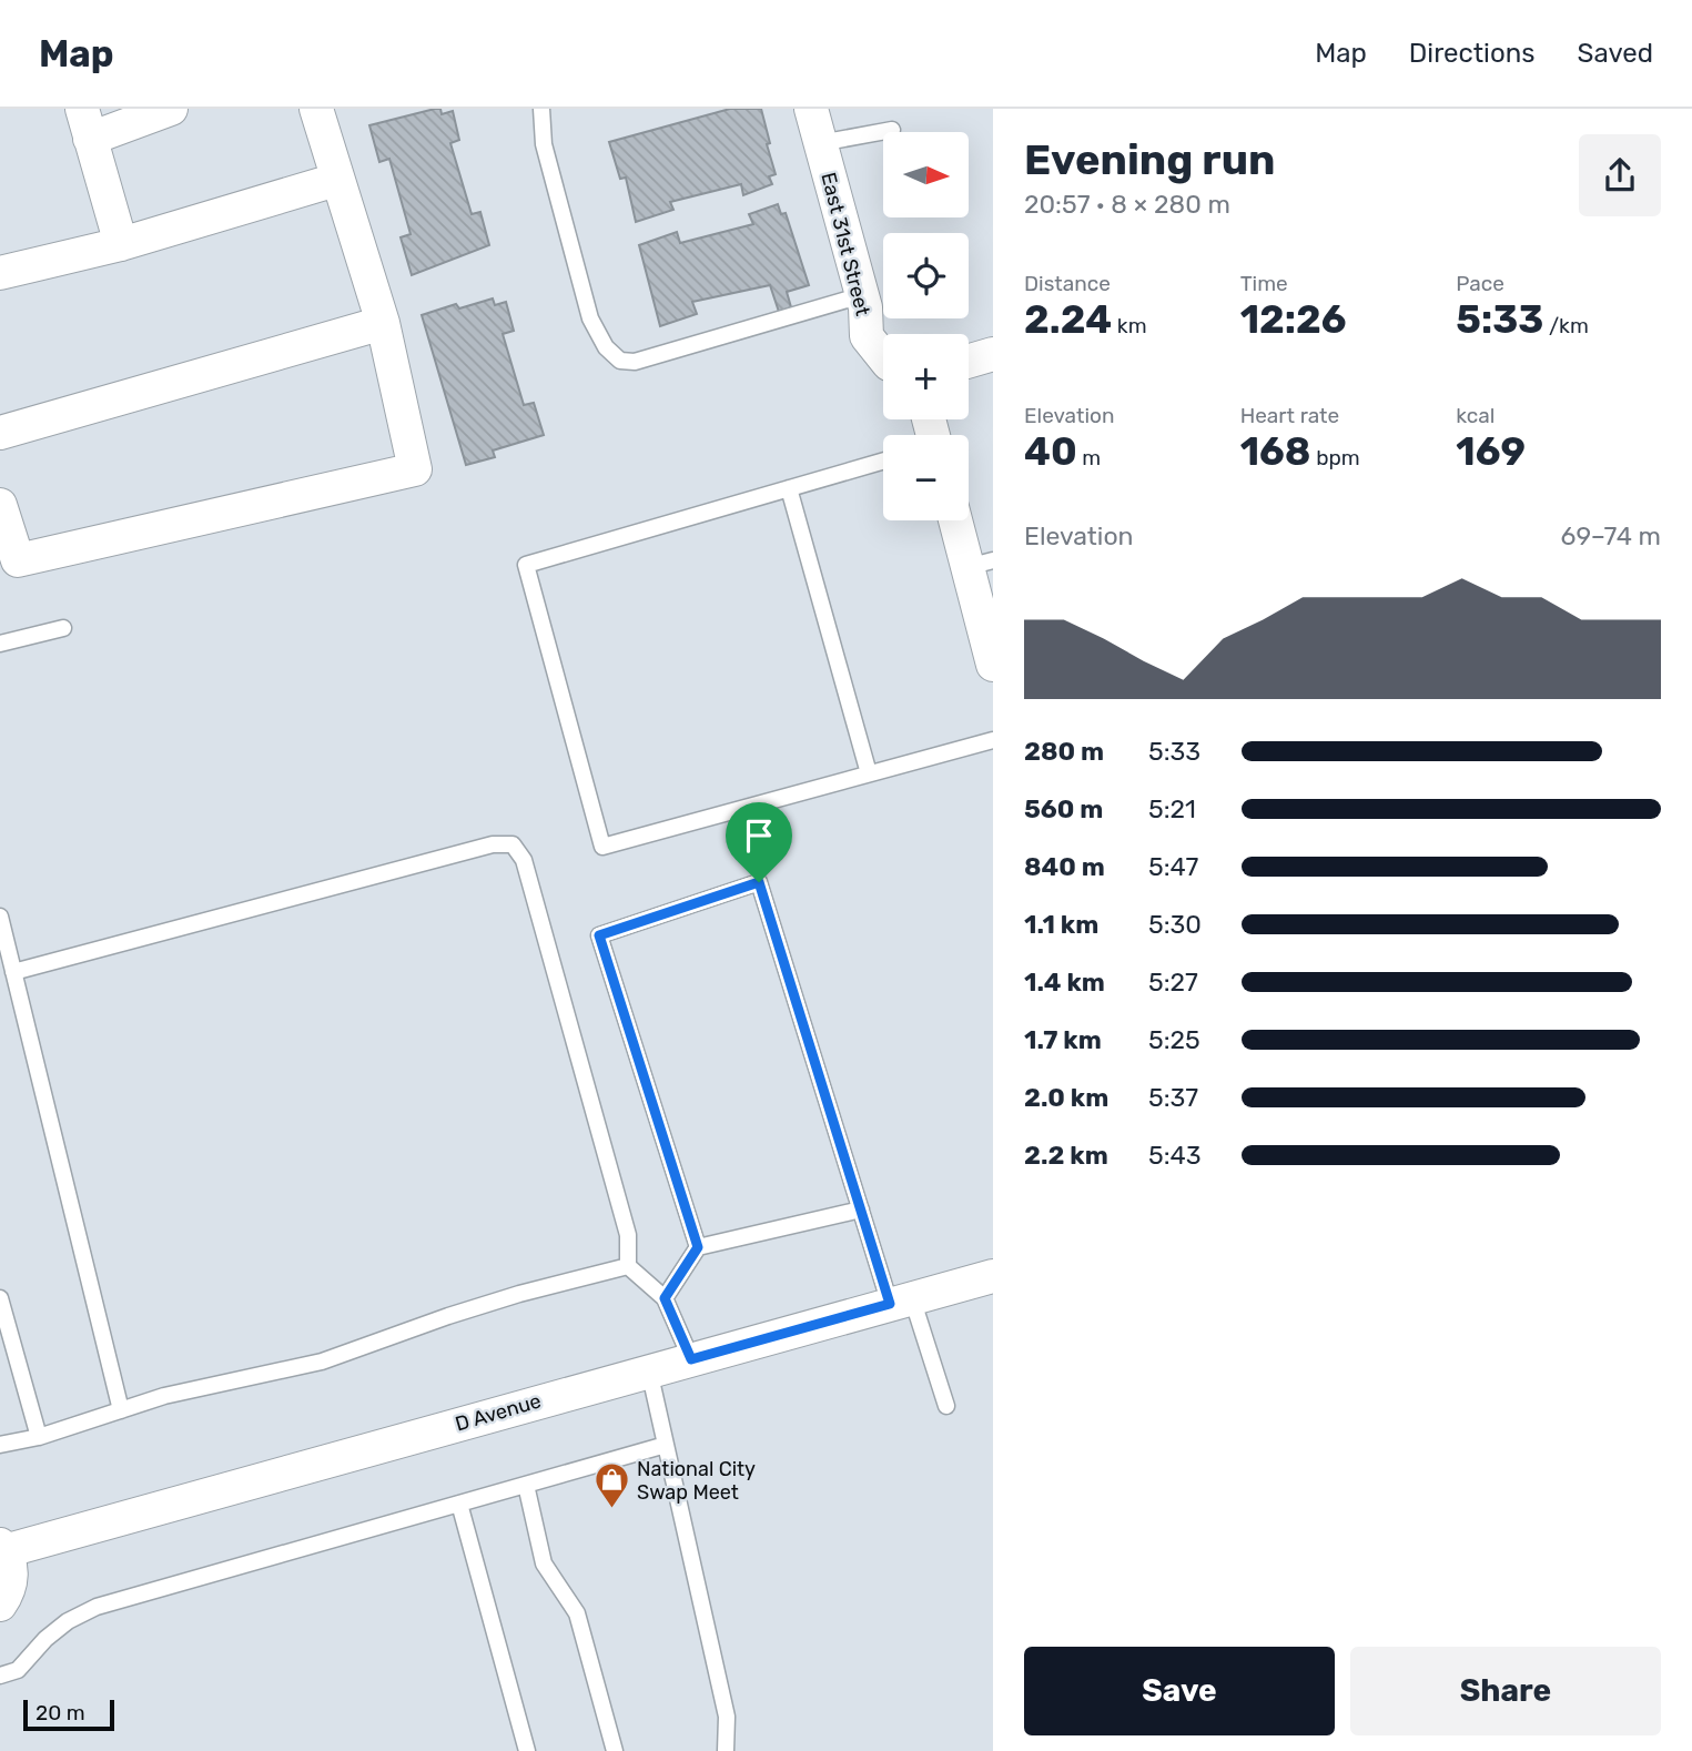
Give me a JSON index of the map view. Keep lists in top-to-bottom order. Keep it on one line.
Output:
{"streets":{"street":["East 31st Street","D Avenue"]},"places":{"shop":["National City Swap Meet"]},"scale_bar":"20 m","north":"right","page":{"header":"Map","nav":["Map","Directions","Saved"],"heading":["Evening run","20:57 · 8 × 280 m"],"map_buttons":["+","−"],"stats":[["Distance","2.24 km"],["Time","12:26"],["Pace","5:33 /km"],["Elevation","40 m"],["Heart rate","168 bpm"],["kcal","169"]],"chart":["Elevation","69–74 m"],"list":[{"name":"280 m","note":"5:33"},{"name":"560 m","note":"5:21"},{"name":"840 m","note":"5:47"},{"name":"1.1 km","note":"5:30"},{"name":"1.4 km","note":"5:27"},{"name":"1.7 km","note":"5:25"},{"name":"2.0 km","note":"5:37"},{"name":"2.2 km","note":"5:43"}],"buttons":["Save","Share"],"scale":"20 m"}}
